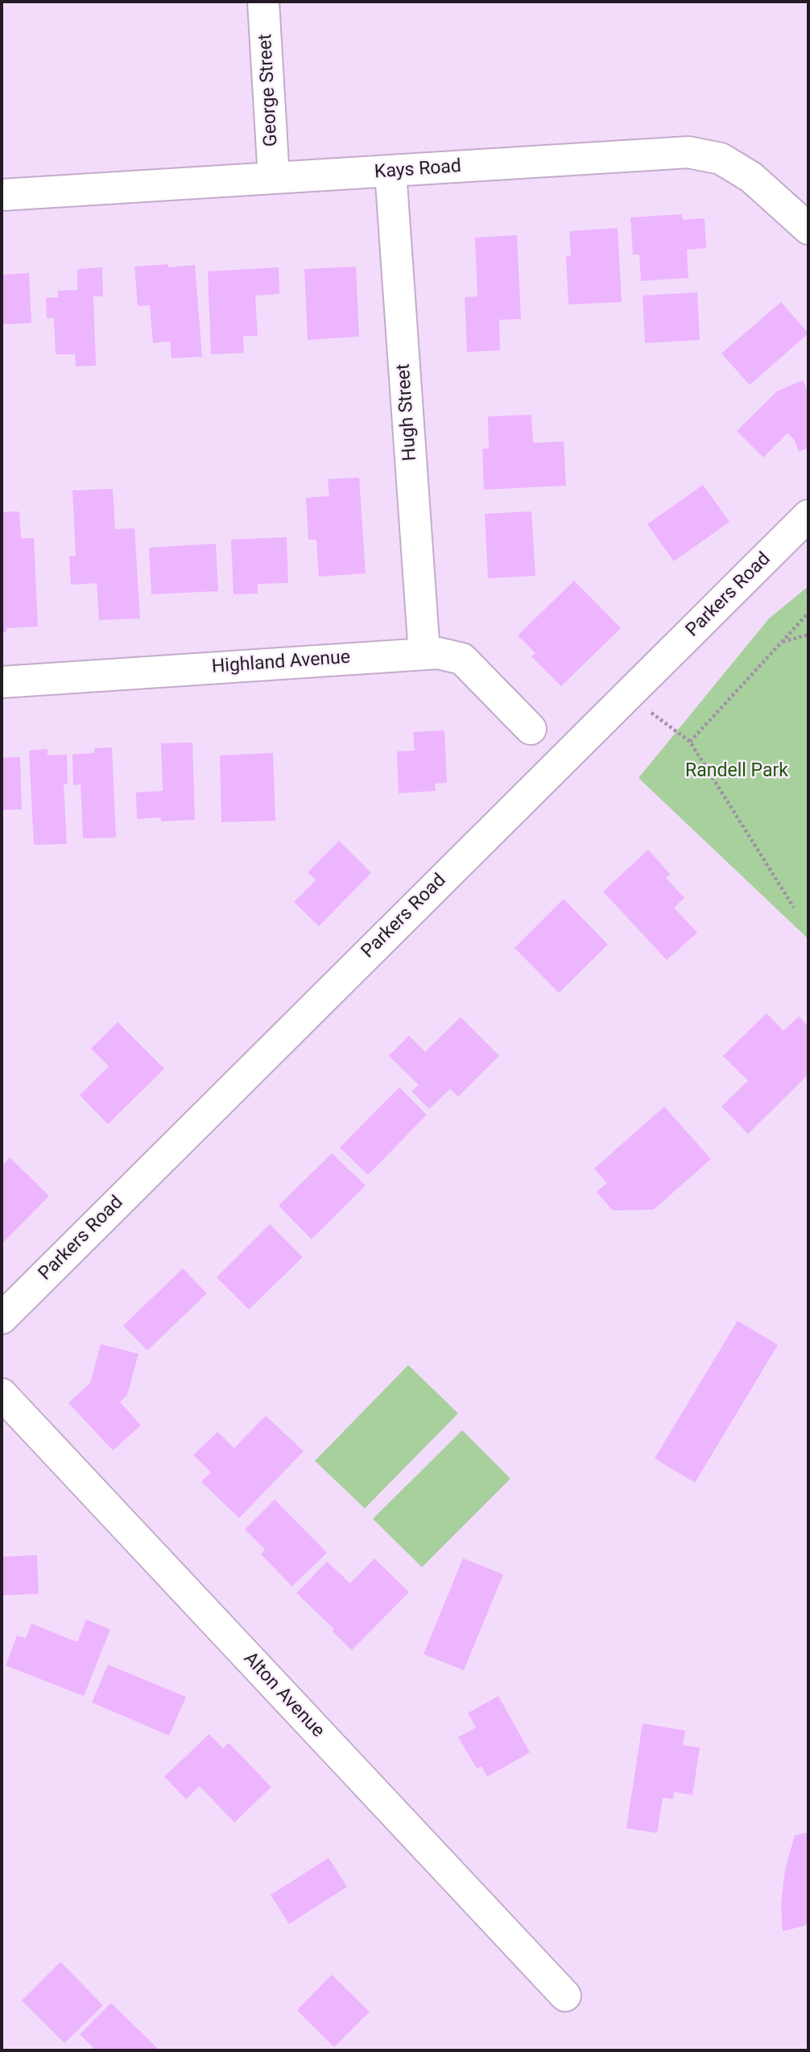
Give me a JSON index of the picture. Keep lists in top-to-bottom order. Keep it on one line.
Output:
{"streets":{"street":["George Street","Kays Road","Hugh Street","Parkers Road","Highland Avenue","Alton Avenue"]},"crossings":[["George Street","Kays Road"],["Kays Road","Hugh Street"],["Hugh Street","Highland Avenue"]],"parks":["Randell Park"]}
